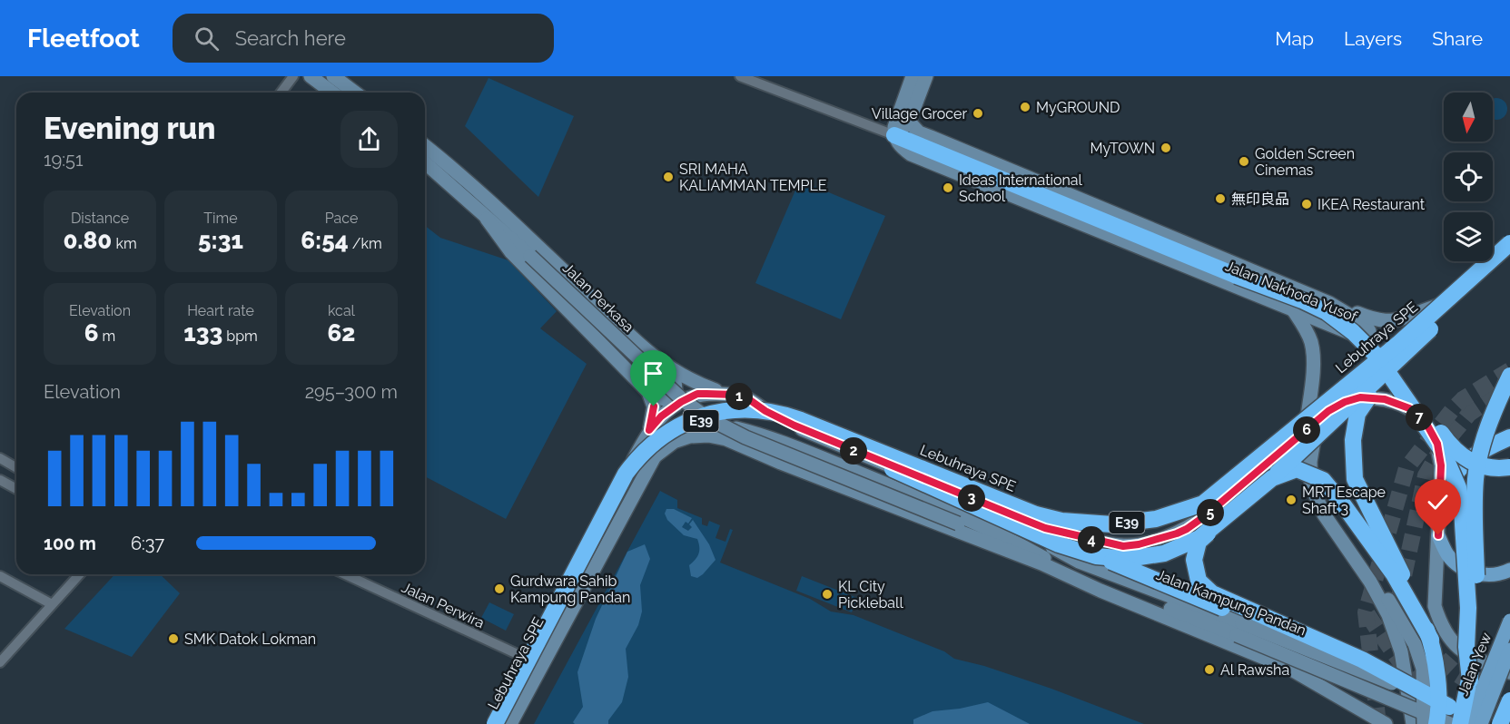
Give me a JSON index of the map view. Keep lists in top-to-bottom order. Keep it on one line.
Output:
{"streets":{"highway":["Lebuhraya SPE","E39"],"main road":["Jalan Nakhoda Yusof","Jalan Perkasa","Jalan Kampung Pandan","Jalan Yew"],"street":["Jalan Perwira"]},"crossings":[["Jalan Perkasa","Jalan Kampung Pandan"],["Lebuhraya SPE","Jalan Kampung Pandan"],["Jalan Kampung Pandan","Jalan Perwira"]],"places":["MyGROUND","Village Grocer","MyTOWN","Golden Screen Cinemas","SRI MAHA KALIAMMAN TEMPLE","Ideas International School","無印良品","IKEA Restaurant","MRT Escape Shaft 3","Gurdwara Sahib Kampung Pandan","KL City Pickleball","SMK Datok Lokman","Al Rawsha"],"north":"bottom","page":{"header":"Fleetfoot","search":"Search here","nav":["Map","Layers","Share"],"heading":["Evening run","19:51"],"stats":[["Distance","0.80 km"],["Time","5:31"],["Pace","6:54 /km"],["Elevation","6 m"],["Heart rate","133 bpm"],["kcal","62"]],"chart":["Elevation","295–300 m"],"pins":["1","7","6","2","3","5","4"],"list":[{"name":"100 m","note":"6:37"}]}}
